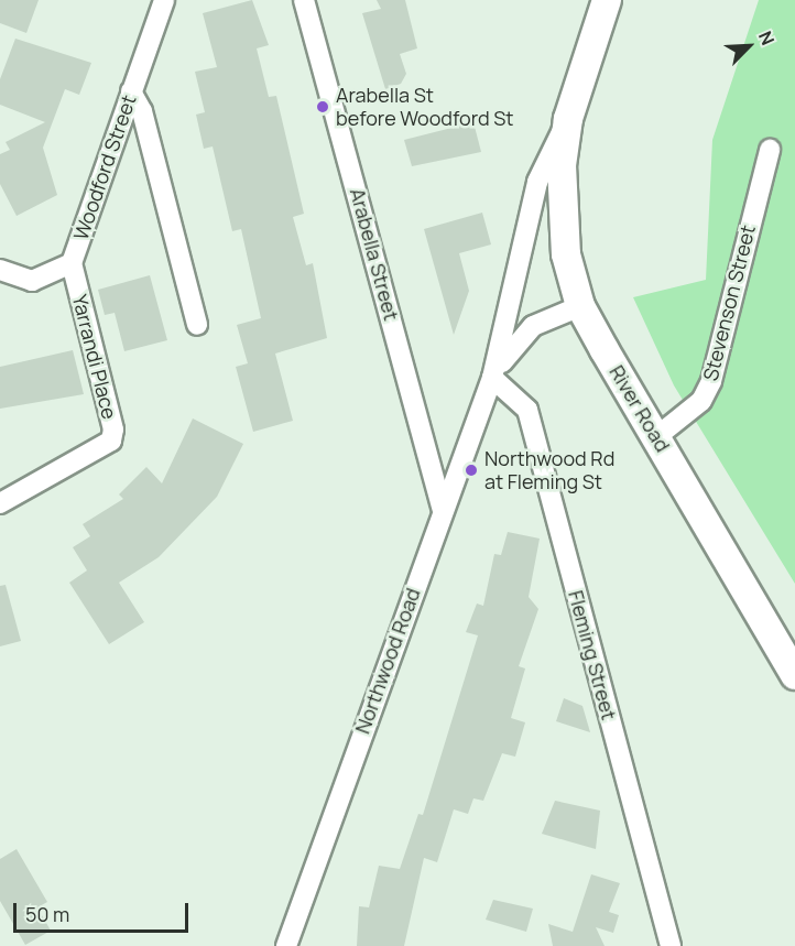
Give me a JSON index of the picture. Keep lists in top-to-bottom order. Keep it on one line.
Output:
{"streets":{"main road":["River Road","Northwood Road"],"street":["Woodford Street","Arabella Street","Stevenson Street","Yarrandi Place","Fleming Street"]},"crossings":[["Woodford Street","Yarrandi Place"],["Arabella Street","Northwood Road"],["Stevenson Street","River Road"],["River Road","Northwood Road"],["Fleming Street","Northwood Road"]],"places":["Arabella St before Woodford St","Northwood Rd at Fleming St"],"scale_bar":"50 m","north":"top right"}
